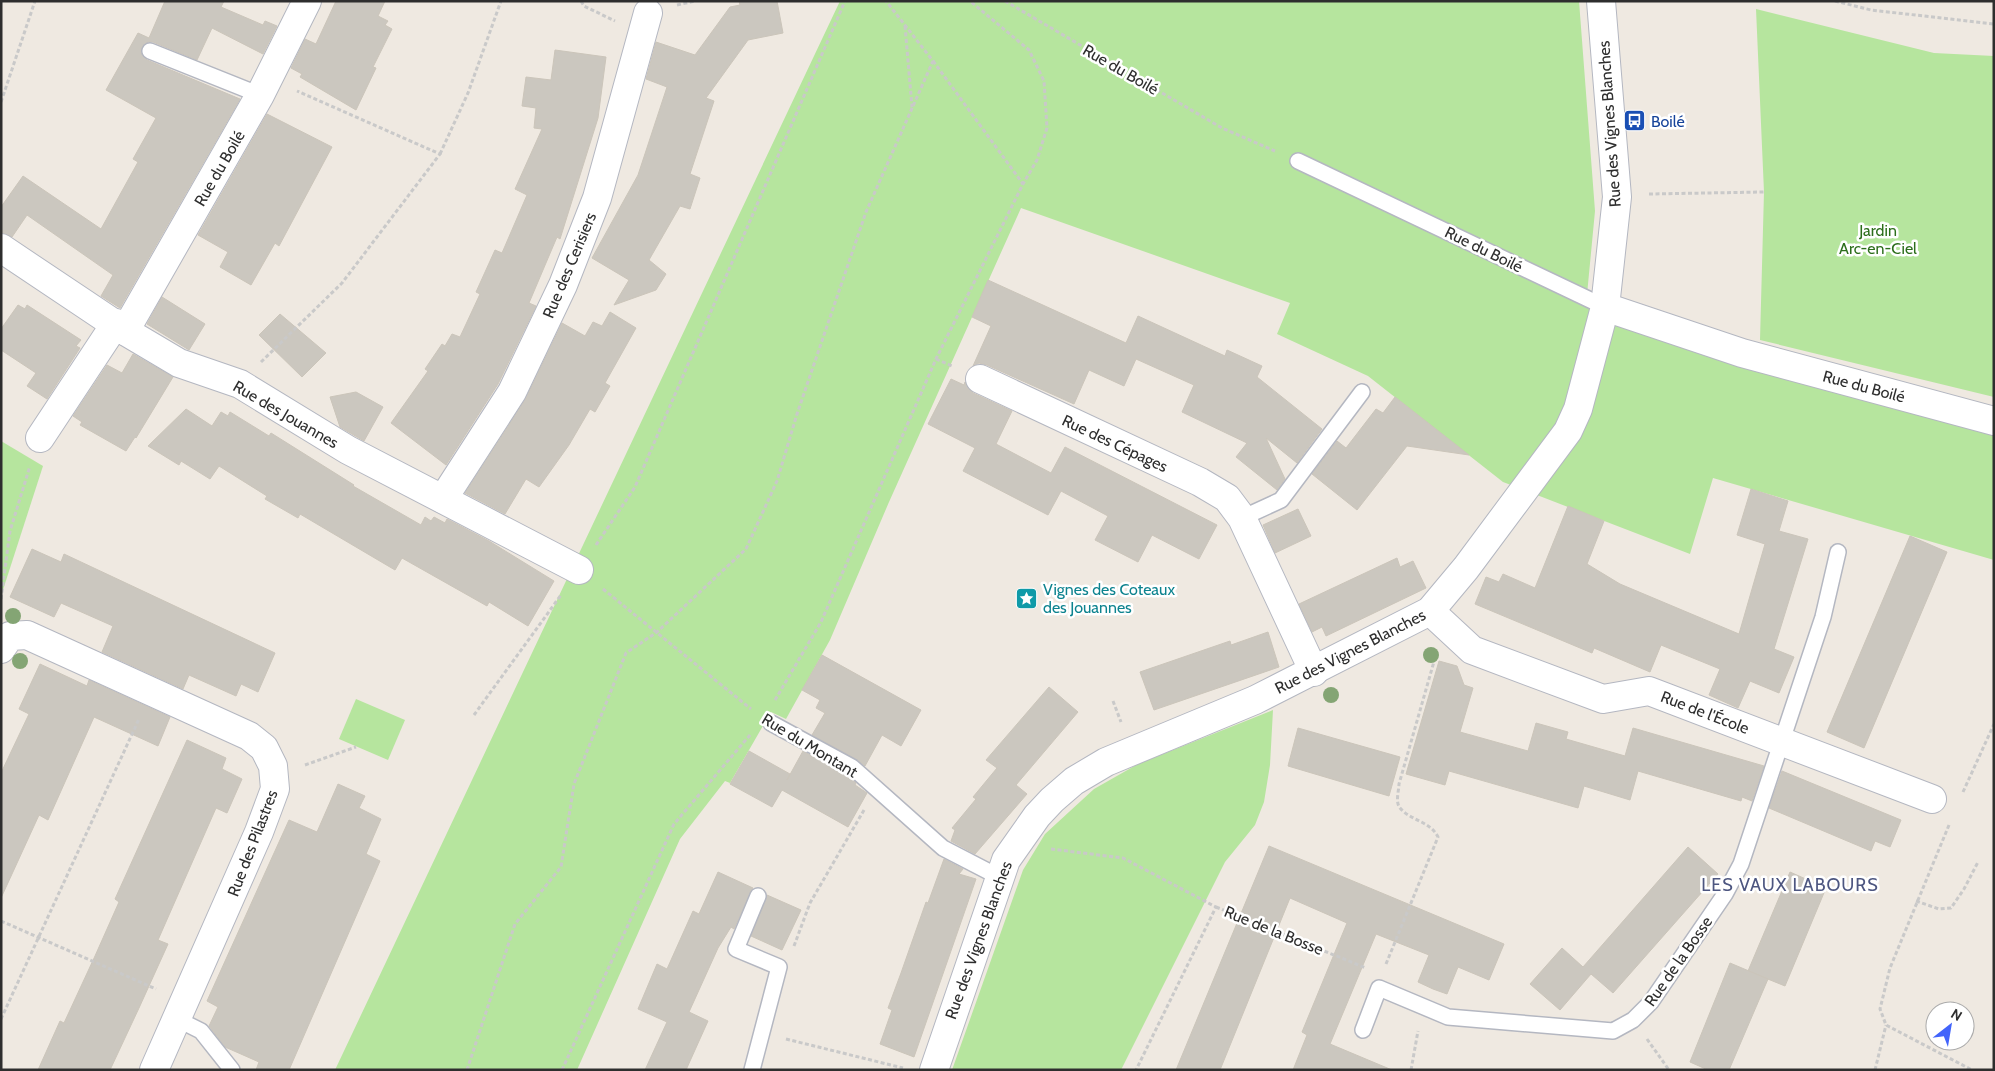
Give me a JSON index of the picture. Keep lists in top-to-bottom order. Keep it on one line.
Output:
{"streets":{"street":["Rue du Boilé","Rue des Vignes Blanches","Rue des Cerisiers","Rue des Jouannes","Rue des Cépages","Rue de l'École","Rue des Pilastres"],"lane":["Rue du Montant","Rue de la Bosse"]},"crossings":[["Rue du Boilé","Rue des Vignes Blanches"],["Rue du Boilé","Rue des Jouannes"],["Rue des Vignes Blanches","Rue des Cépages"],["Rue des Vignes Blanches","Rue de l'École"],["Rue des Vignes Blanches","Rue du Montant"],["Rue des Cerisiers","Rue des Jouannes"],["Rue des Jouannes","Rue du Montant"],["Rue de l'École","Rue de la Bosse"]],"districts":["LES VAUX LABOURS"],"parks":["Jardin Arc-en-Ciel"],"places":{"bus stop":["Boilé"],"place":["Vignes des Coteaux des Jouannes"]},"north":"top right"}
